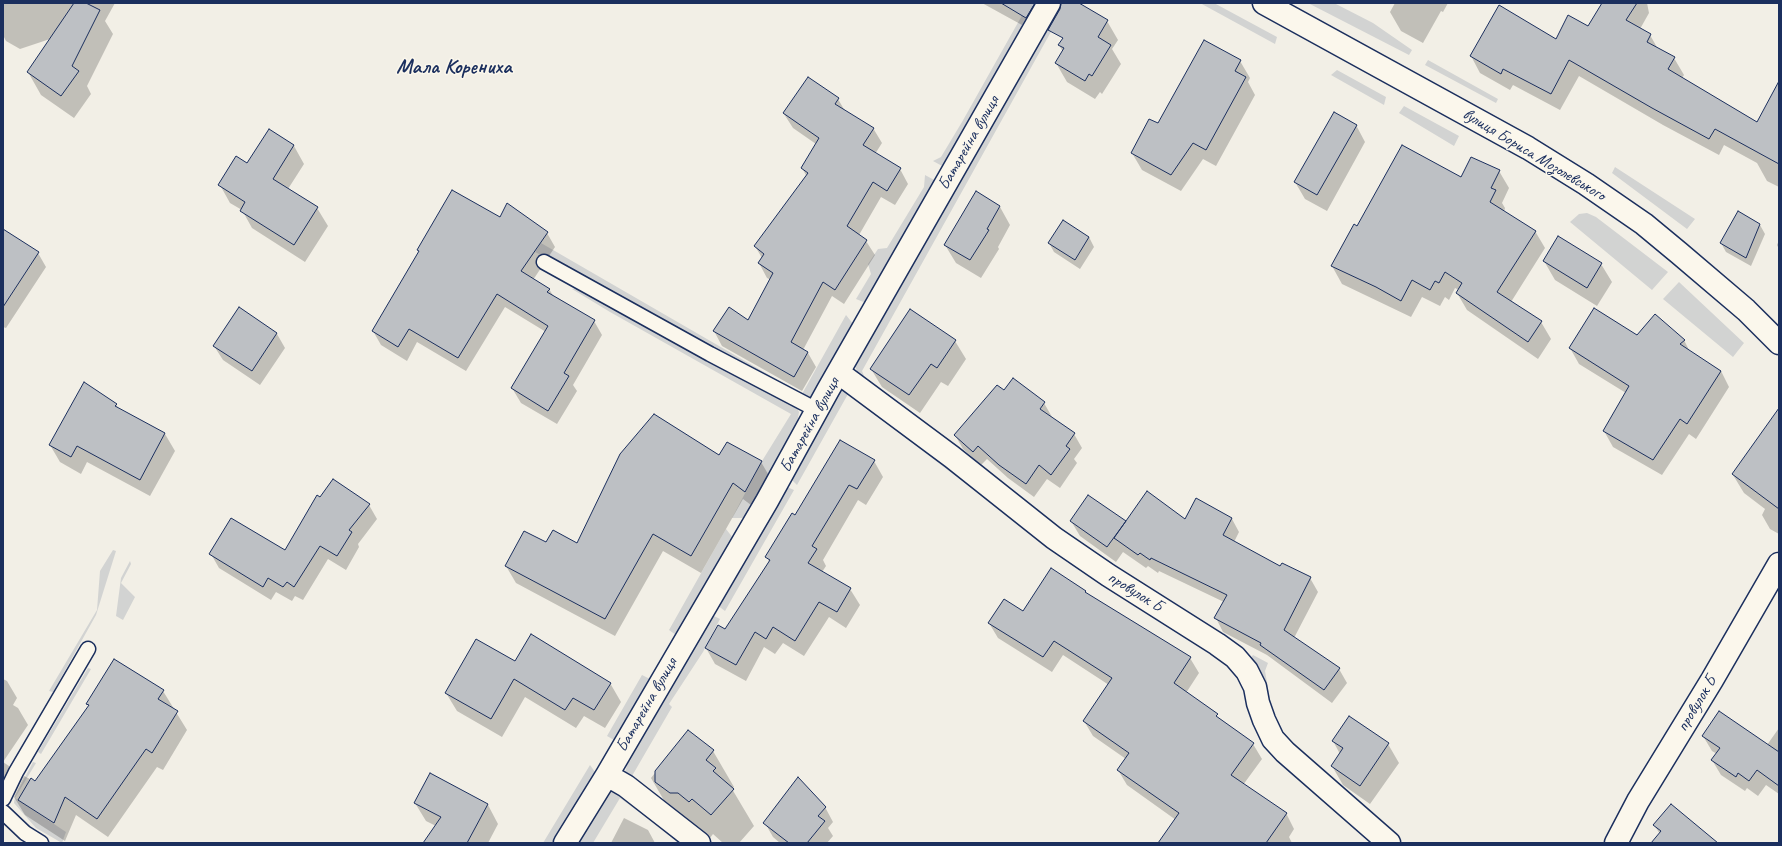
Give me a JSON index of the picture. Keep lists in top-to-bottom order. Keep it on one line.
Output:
{"streets":{"street":["Батарейна вулиця","вулиця Бориса Мозолевського","провулок Б"]},"crossings":[["Батарейна вулиця","провулок Б"]],"districts":["Мала Корениха"]}
